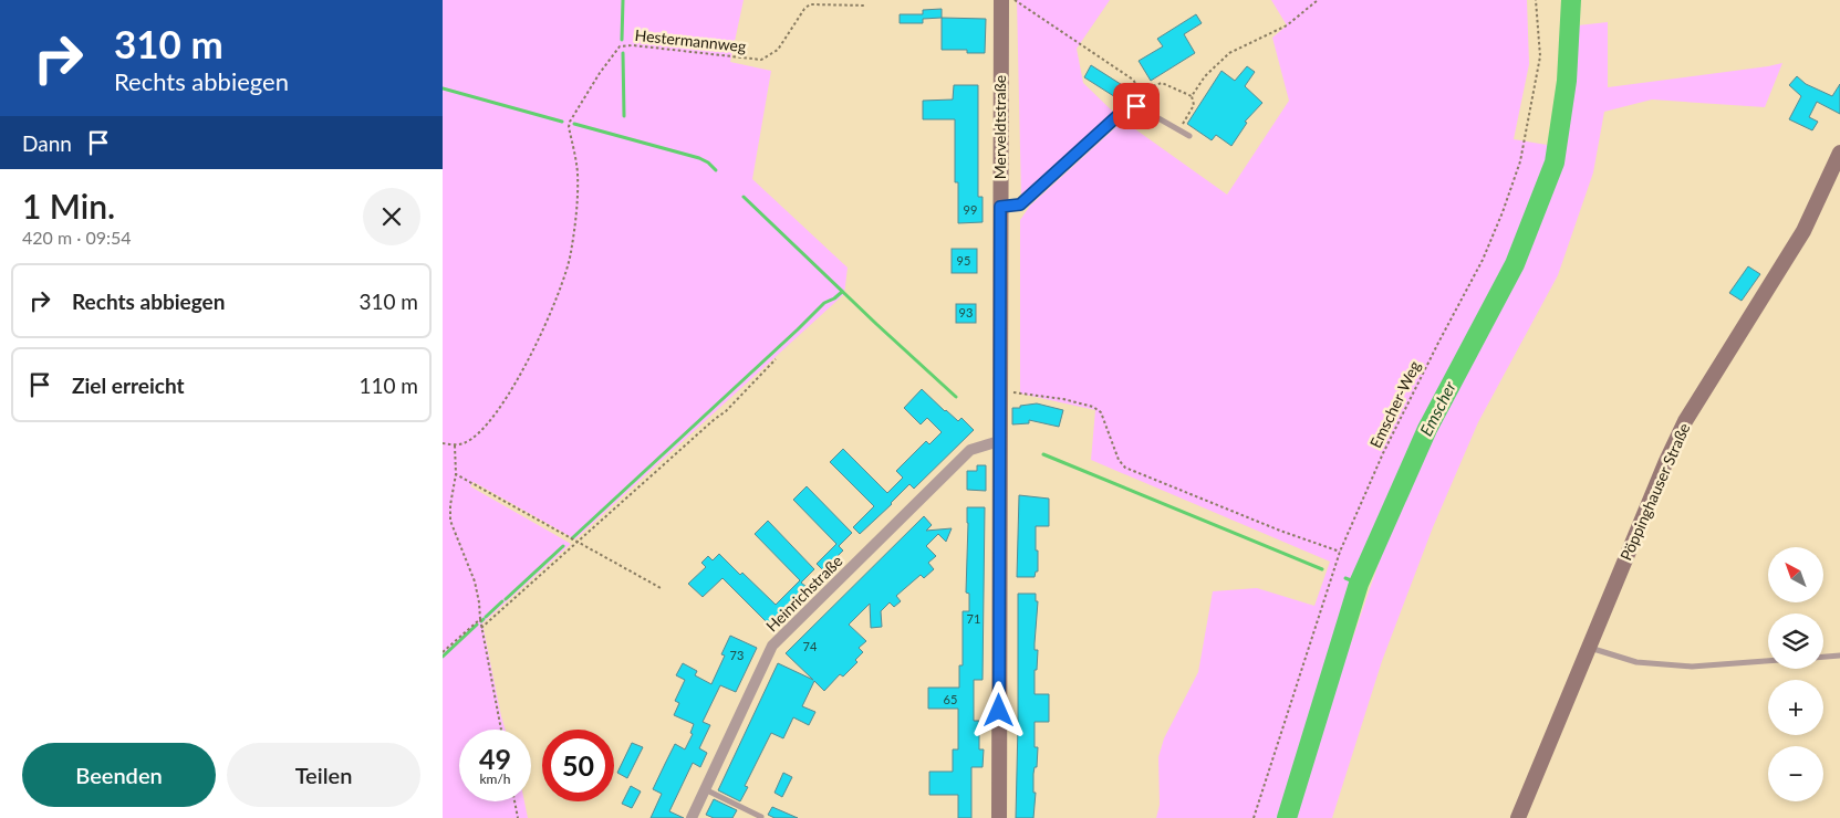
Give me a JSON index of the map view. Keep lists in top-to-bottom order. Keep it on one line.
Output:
{"streets":{"main road":["Merveldtstraße","Pöppinghauser Straße"],"street":["Heinrichstraße"],"path":["Hestermannweg","Emscher-Weg"]},"crossings":[["Merveldtstraße","Heinrichstraße"]],"water":["Emscher"],"house_numbers":["99","95","93","71","74","73","65"],"north":"top left","page":{"turn":["310 m","Rechts abbiegen"],"then":"Dann","heading":["1 Min.","420 m · 09:54"],"list":[{"name":"Rechts abbiegen","value":"310 m"},{"name":"Ziel erreicht","value":"110 m"}],"map_buttons":["+","−"],"speed":"49 km/h","limit":"50","buttons":["Beenden","Teilen"]}}
